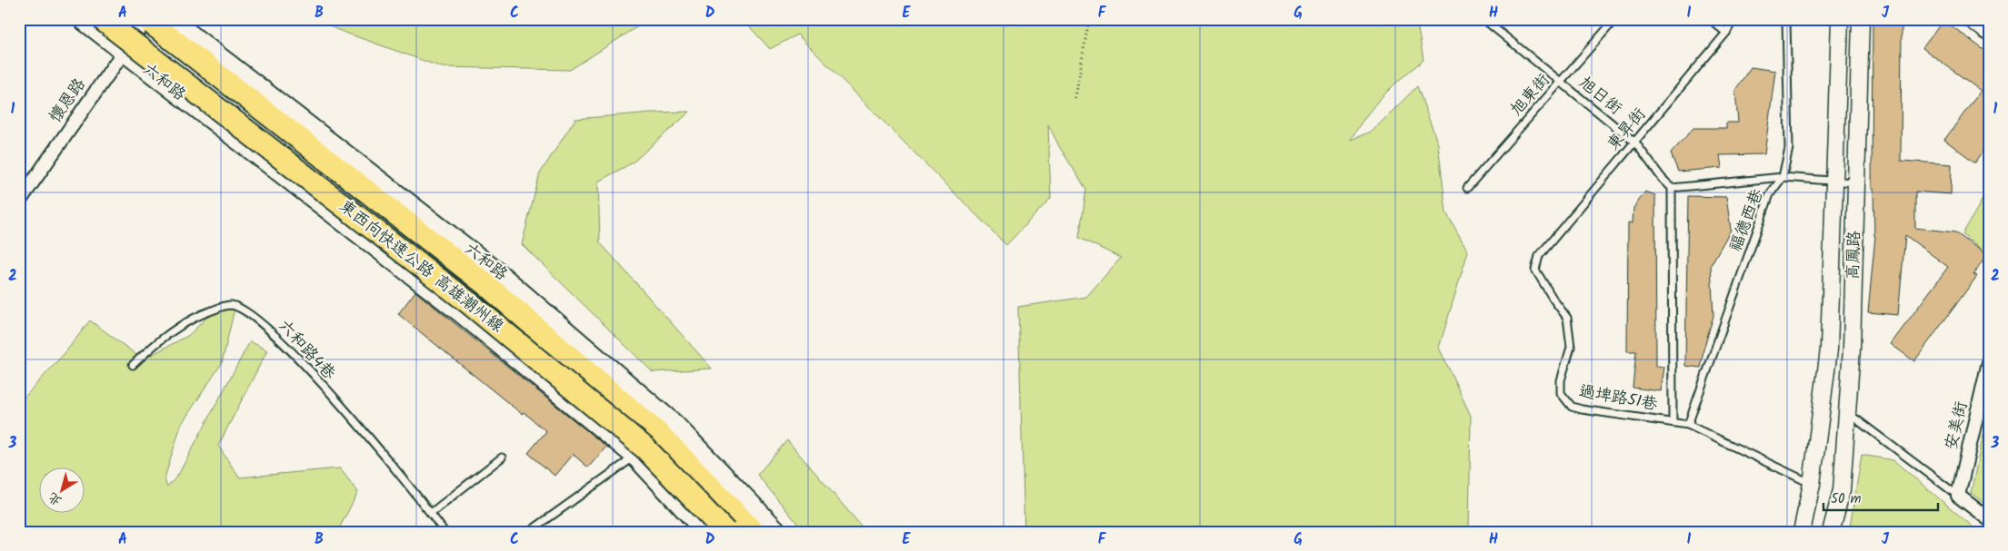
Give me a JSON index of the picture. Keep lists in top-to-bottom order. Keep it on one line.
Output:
{"streets":{"highway":["東西向快速公路 高雄潮州線"],"main road":["六和路"],"street":["懷恩路","高鳳路","安美街"],"lane":["旭東街","旭日街","東昇街","福德西巷","六和路4巷","過埤路51巷"]},"crossings":[["六和路","懷恩路"],["旭東街","旭日街"],["旭日街","東昇街"],["懷恩路","東西向快速公路 高雄潮州線"],["東昇街","過埤路51巷"],["福德西巷","過埤路51巷"],["高鳳路","過埤路51巷"]],"scale_bar":"50 m","north":"bottom left","grid":{"columns":["A","B","C","D","E","F","G","H","I","J"],"rows":["1","2","3"]}}
